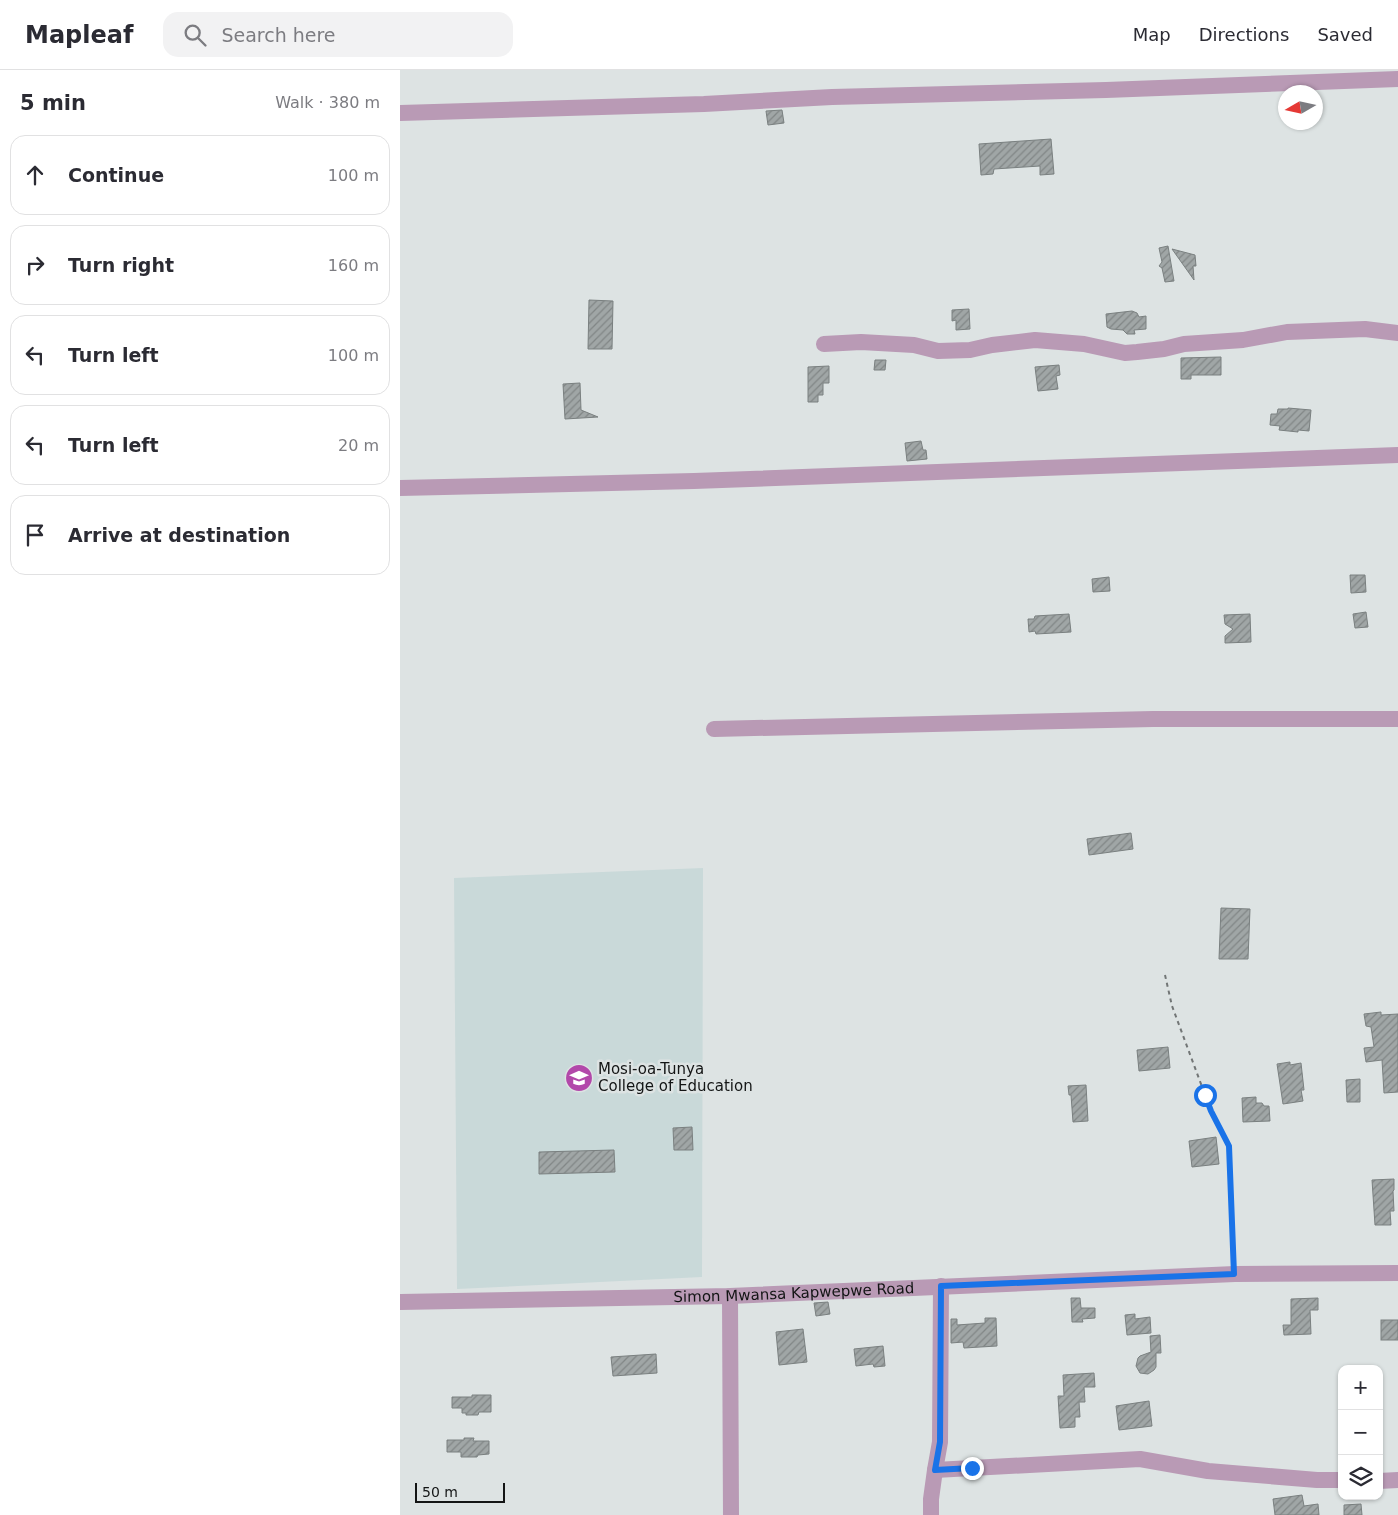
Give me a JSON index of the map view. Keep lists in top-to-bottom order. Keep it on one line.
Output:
{"streets":{"street":["Simon Mwansa Kapwepwe Road"]},"places":{"school or university":["Mosi-oa-Tunya College of Education"]},"scale_bar":"50 m","north":"left","page":{"header":"Mapleaf","search":"Search here","nav":["Map","Directions","Saved"],"heading":["5 min","Walk · 380 m"],"list":[["Continue","100 m"],["Turn right","160 m"],["Turn left","100 m"],["Turn left","20 m"],"Arrive at destination"],"map_buttons":["+","−"],"scale":"50 m"}}
